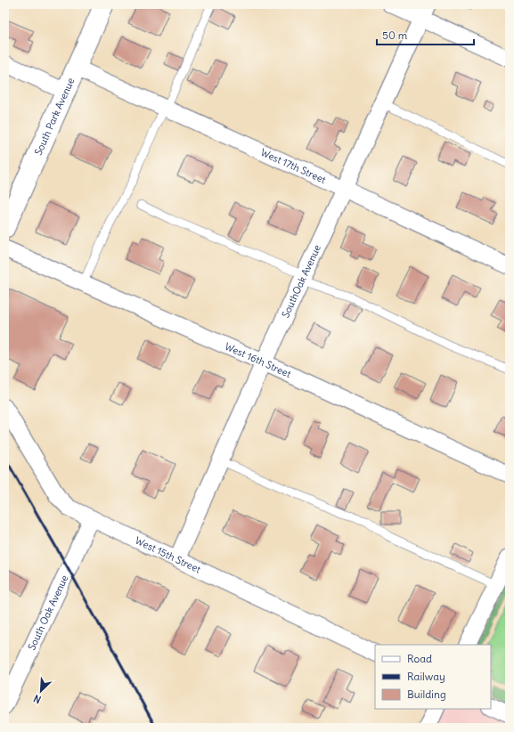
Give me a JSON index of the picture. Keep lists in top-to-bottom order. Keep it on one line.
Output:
{"streets":{"street":["South Park Avenue","West 17th Street","SouthOak Avenue","West 16th Street","West 15th Street","South Oak Avenue"]},"crossings":[["South Park Avenue","West 17th Street"],["West 17th Street","SouthOak Avenue"],["SouthOak Avenue","West 16th Street"],["SouthOak Avenue","West 15th Street"],["West 15th Street","South Oak Avenue"]],"legend":["Road","Railway","Building"],"scale_bar":"50 m","north":"bottom left"}
